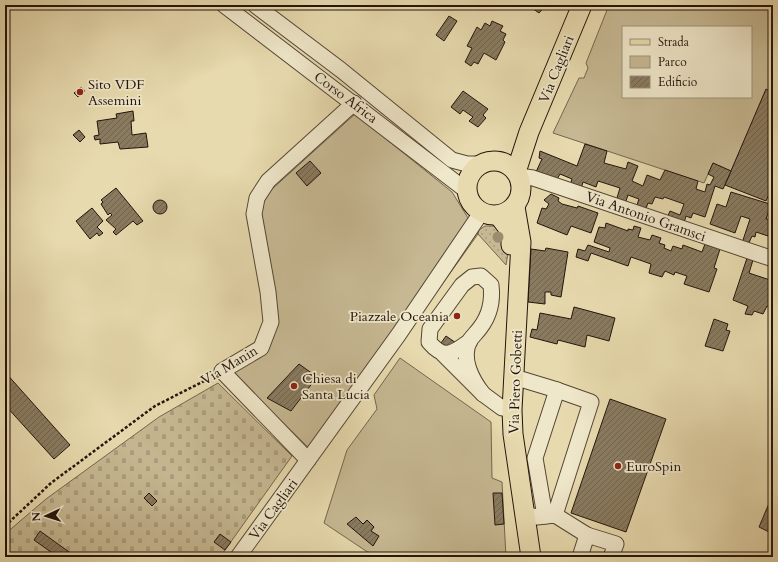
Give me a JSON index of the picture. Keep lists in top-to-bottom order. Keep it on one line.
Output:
{"streets":{"main road":["Via Cagliari","Via Piero Gobetti"],"street":["Corso Africa","Via Antonio Gramsci","Via Manin"]},"crossings":[["Via Cagliari","Corso Africa"],["Via Cagliari","Via Antonio Gramsci"],["Via Cagliari","Via Piero Gobetti"],["Corso Africa","Via Antonio Gramsci"],["Corso Africa","Via Manin"],["Corso Africa","Via Piero Gobetti"],["Via Antonio Gramsci","Via Piero Gobetti"]],"places":["Sito VDF Assemini","Piazzale Oceania","Chiesa di Santa Lucia","EuroSpin"],"legend":["Strada","Parco","Edificio"],"north":"left"}
